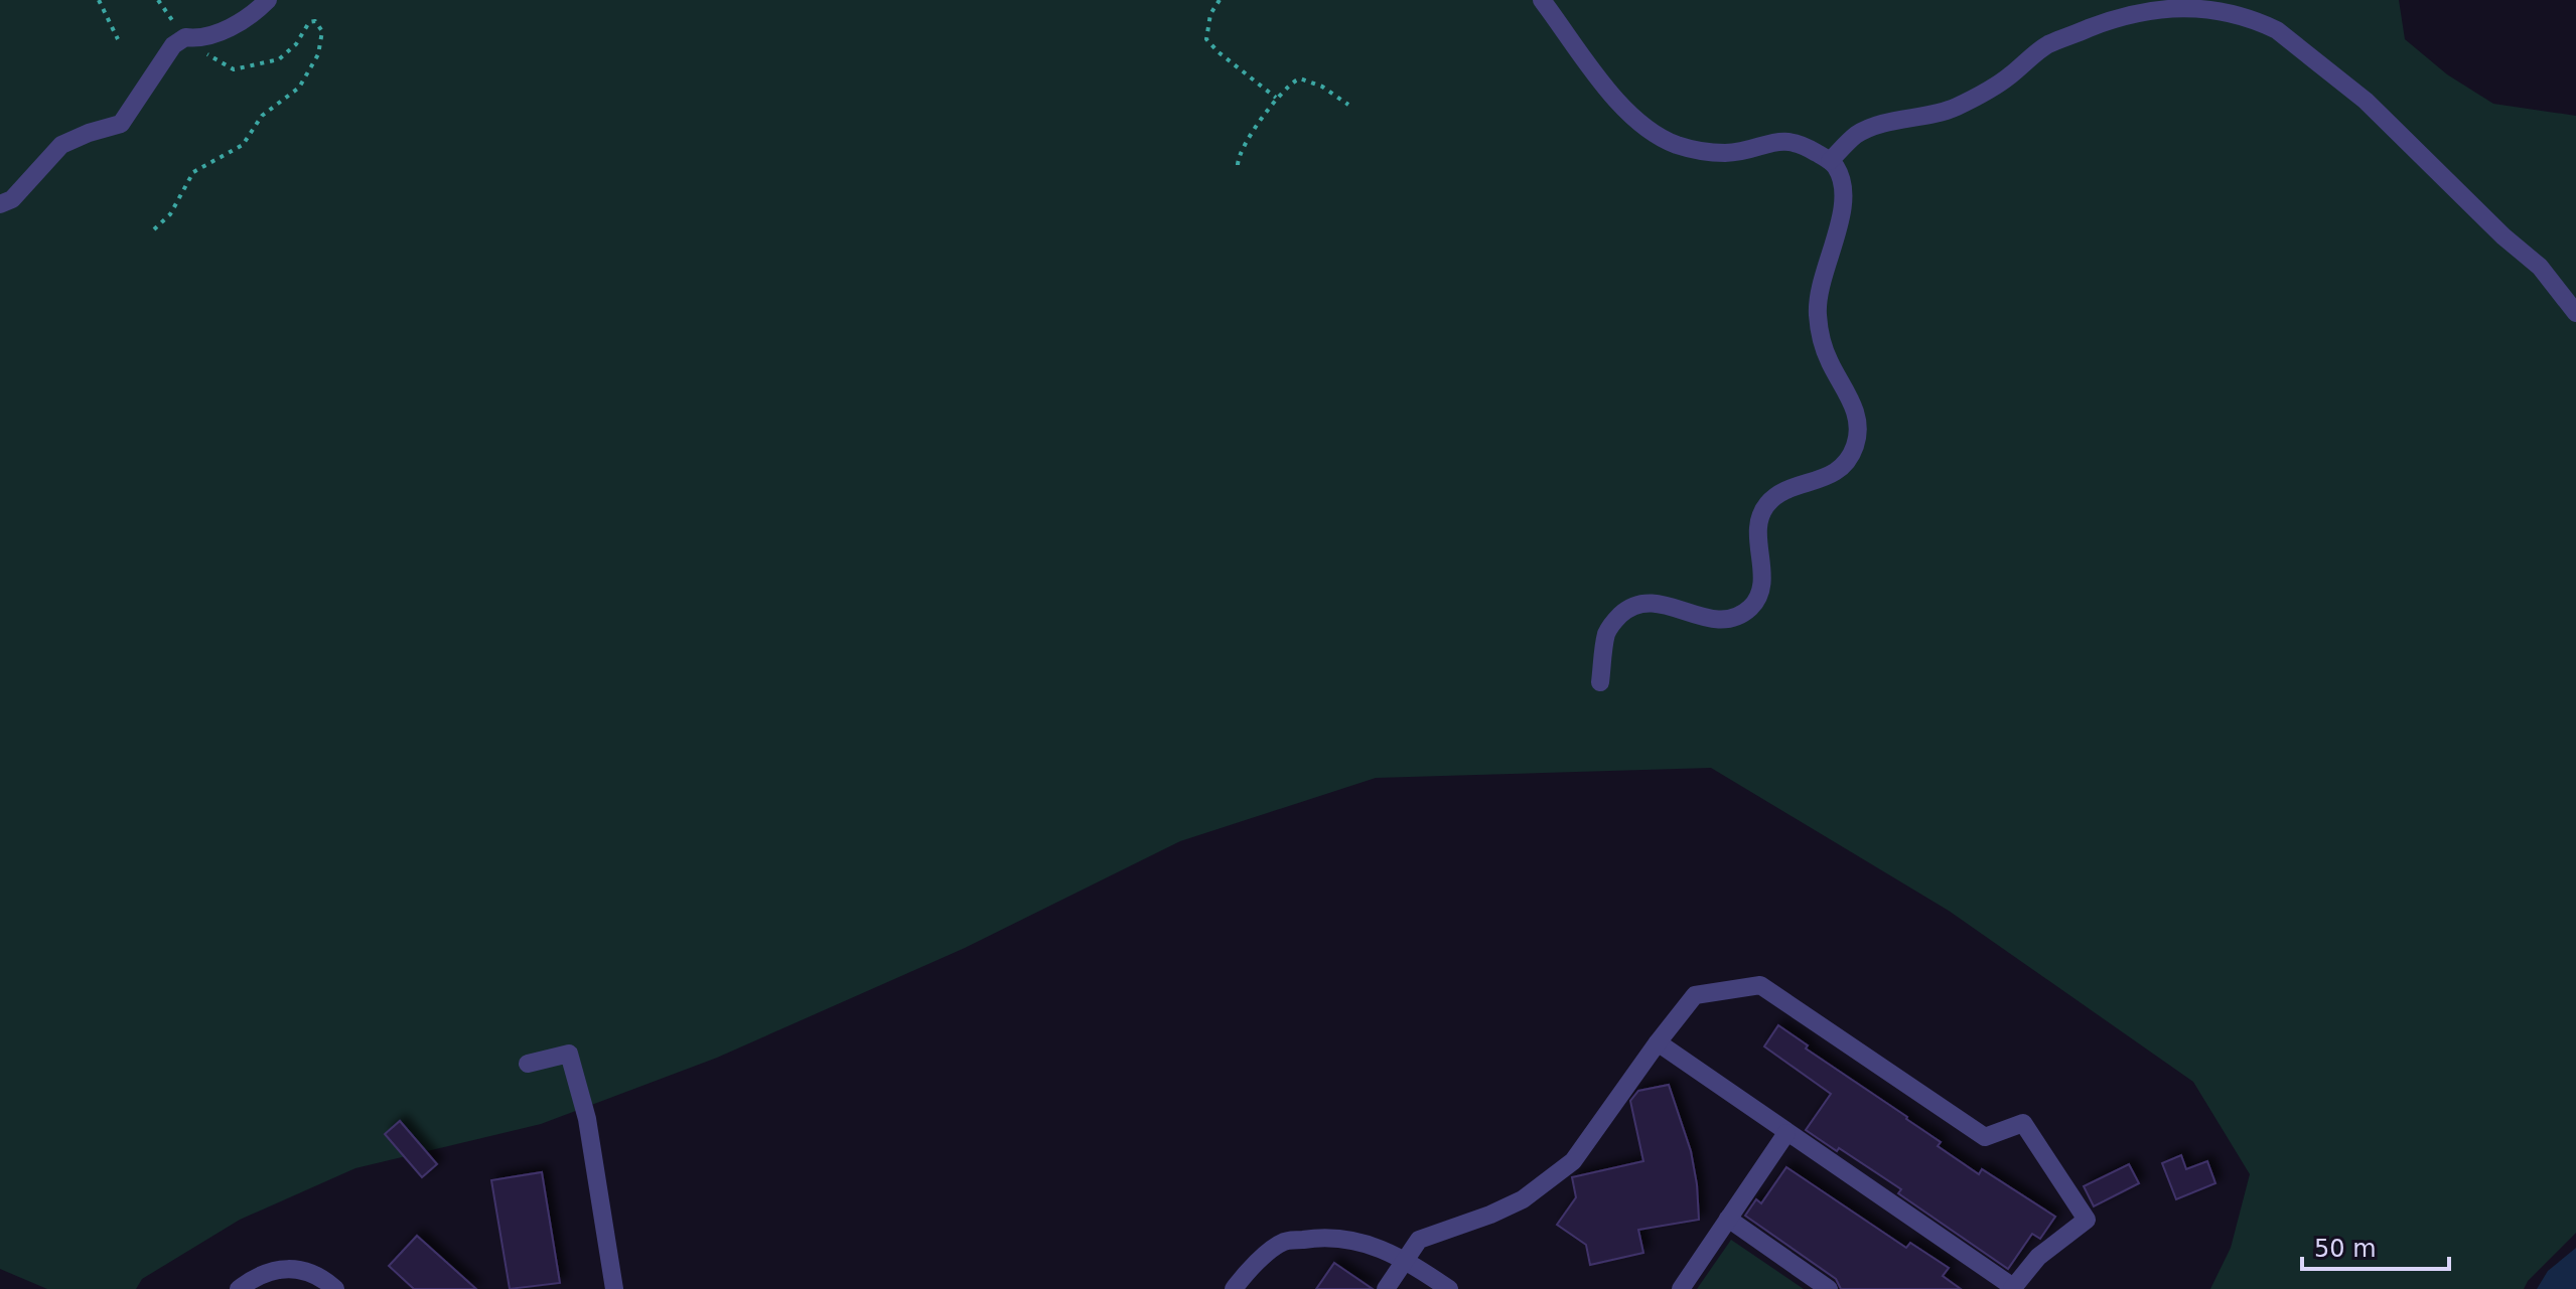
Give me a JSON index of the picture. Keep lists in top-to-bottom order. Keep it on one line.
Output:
{"scale_bar":"50 m"}
